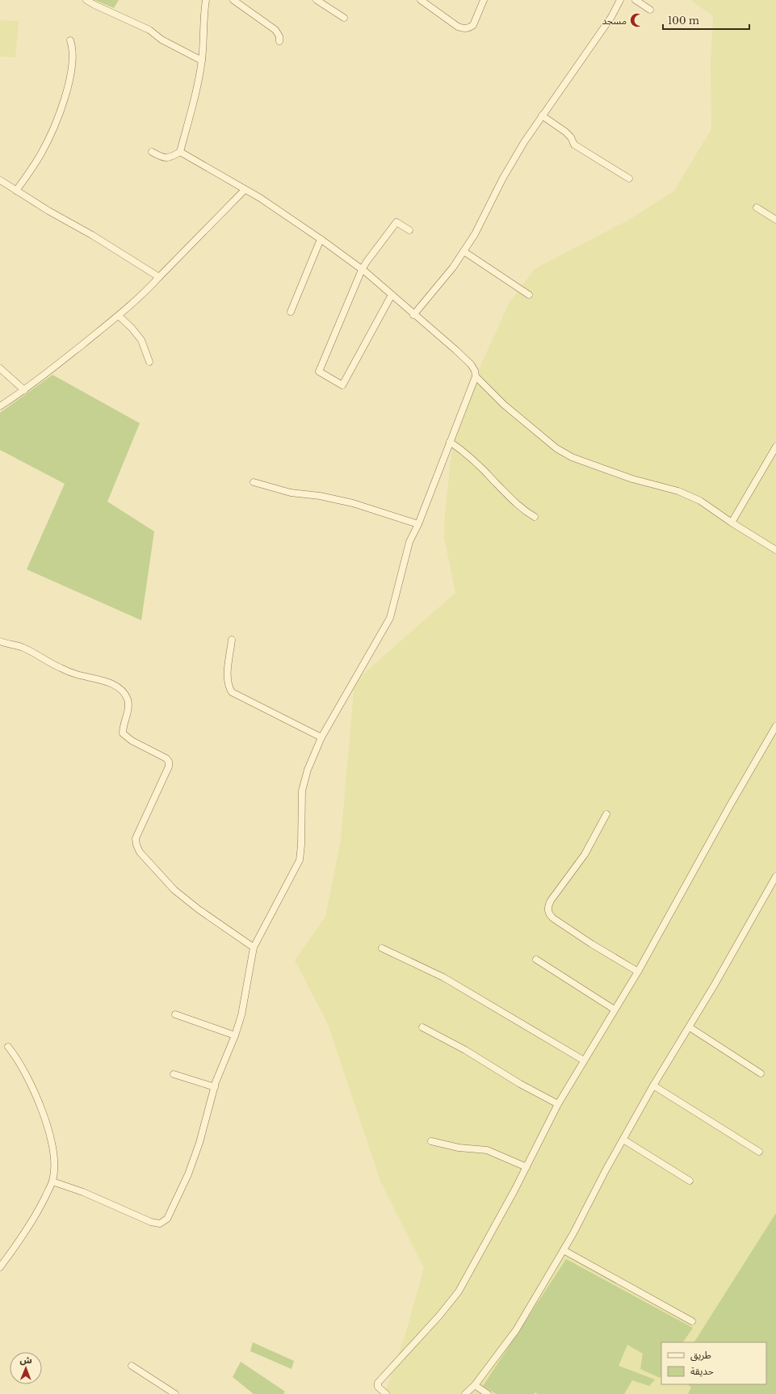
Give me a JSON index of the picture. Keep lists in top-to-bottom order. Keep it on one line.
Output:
{"places":{"mosque":["مسجد"]},"legend":["طريق","حديقة"],"scale_bar":"100 m","north":"top"}
